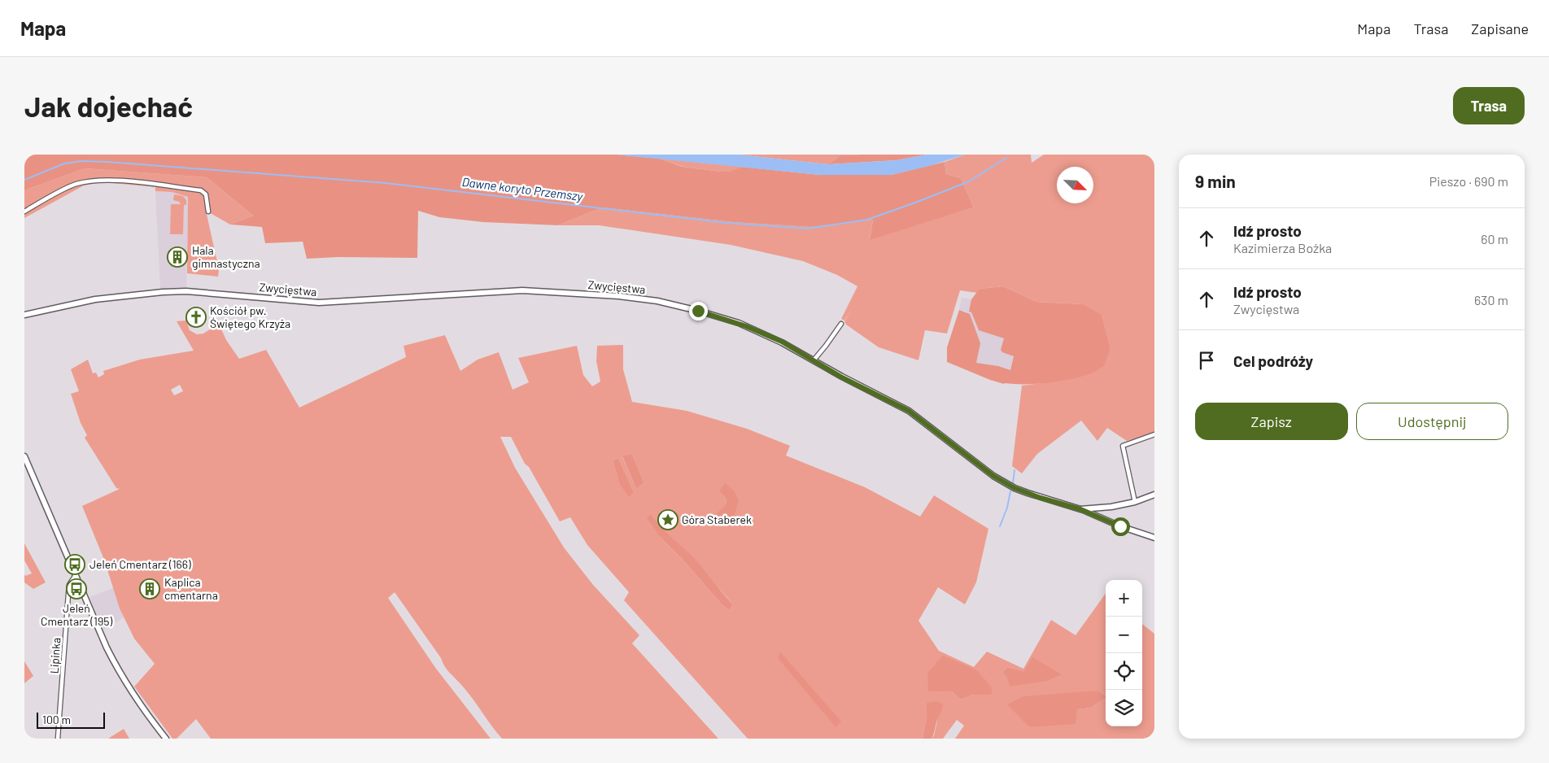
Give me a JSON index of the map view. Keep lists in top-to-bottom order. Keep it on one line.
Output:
{"streets":{"street":["Zwycięstwa","Lipinka"]},"water":["Dawne koryto Przemszy"],"places":{"building":["Hala gimnastyczna","Kaplica cmentarna"],"church":["Kościół pw. Świętego Krzyża"],"place":["Góra Staberek"],"bus stop":["Jeleń Cmentarz (166)","Jeleń Cmentarz (195)"]},"scale_bar":"100 m","north":"bottom right","page":{"header":"Mapa","nav":["Mapa","Trasa","Zapisane"],"buttons":["Trasa",["Zapisz","Udostępnij"]],"title":"Jak dojechać","heading":["9 min","Pieszo · 690 m"],"list":[["Idź prosto","Kazimierza Bożka","60 m"],["Idź prosto","Zwycięstwa","630 m"],"Cel podróży"],"map_buttons":["+","−"],"scale":"100 m"}}
